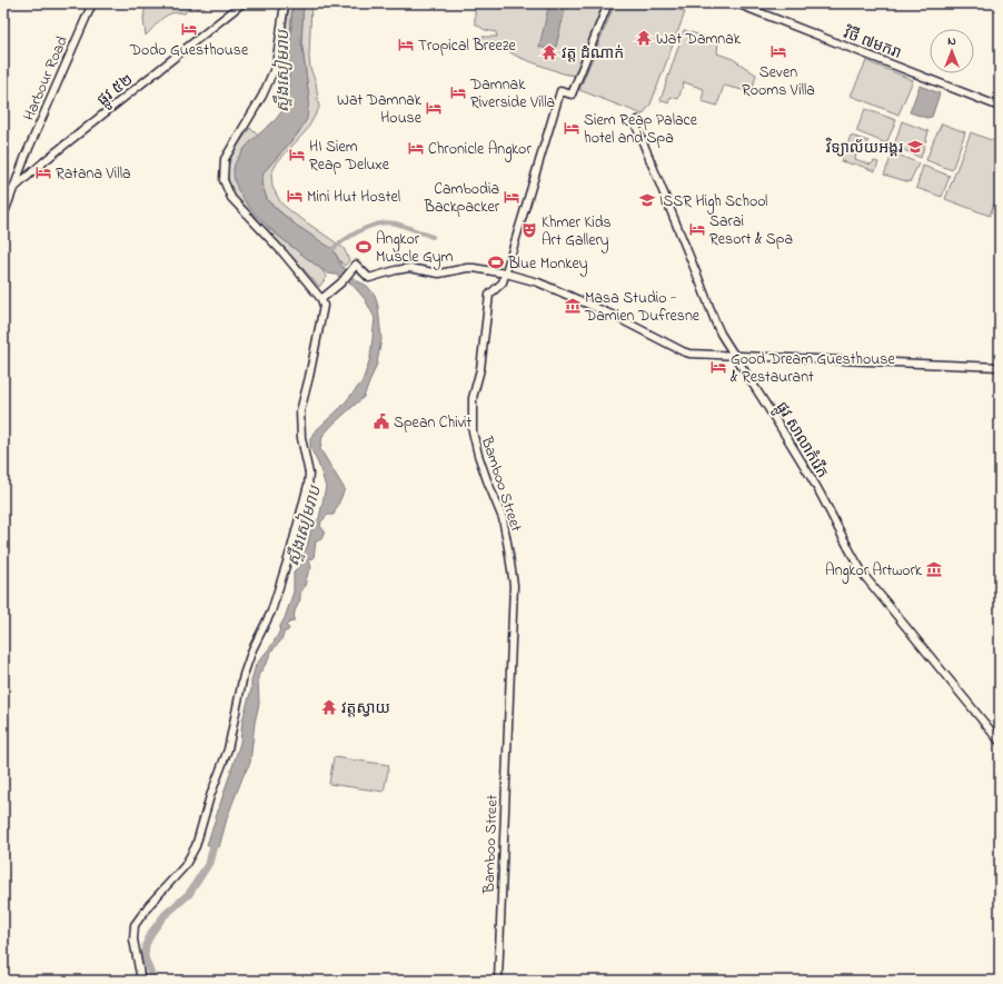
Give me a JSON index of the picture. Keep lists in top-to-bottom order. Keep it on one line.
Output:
{"streets":{"street":["វិថី ៧មករា","Harbour Road","ផ្លូវ ៥២","ផ្លូវ សាលាកំរើក","Bamboo Street"]},"crossings":[["Harbour Road","ផ្លូវ ៥២"]],"water":["ស្ទឹងសៀមរាប"],"places":{"hotel":["Dodo Guesthouse","Tropical Breeze","Seven Rooms Villa","Damnak Riverside Villa","Wat Damnak House","Siem Reap Palace hotel and Spa","Chronicle Angkor","HI Siem Reap Deluxe","Ratana Villa","Mini Hut Hostel","Cambodia Backpacker","Sarai Resort & Spa","Good Dream Guesthouse & Restaurant"],"temple":["Wat Damnak","វត្ត ដំំណាក់","វត្តស្វាយ"],"school or university":["វិទ្យាល័យអង្គរ","ISSR High School"],"theatre":["Khmer Kids Art Gallery"],"sports":["Angkor Muscle Gym","Blue Monkey"],"museum":["Masa Studio - Damien Dufresne","Angkor Artwork"],"public building":["Spean Chivit"]},"north":"top"}
